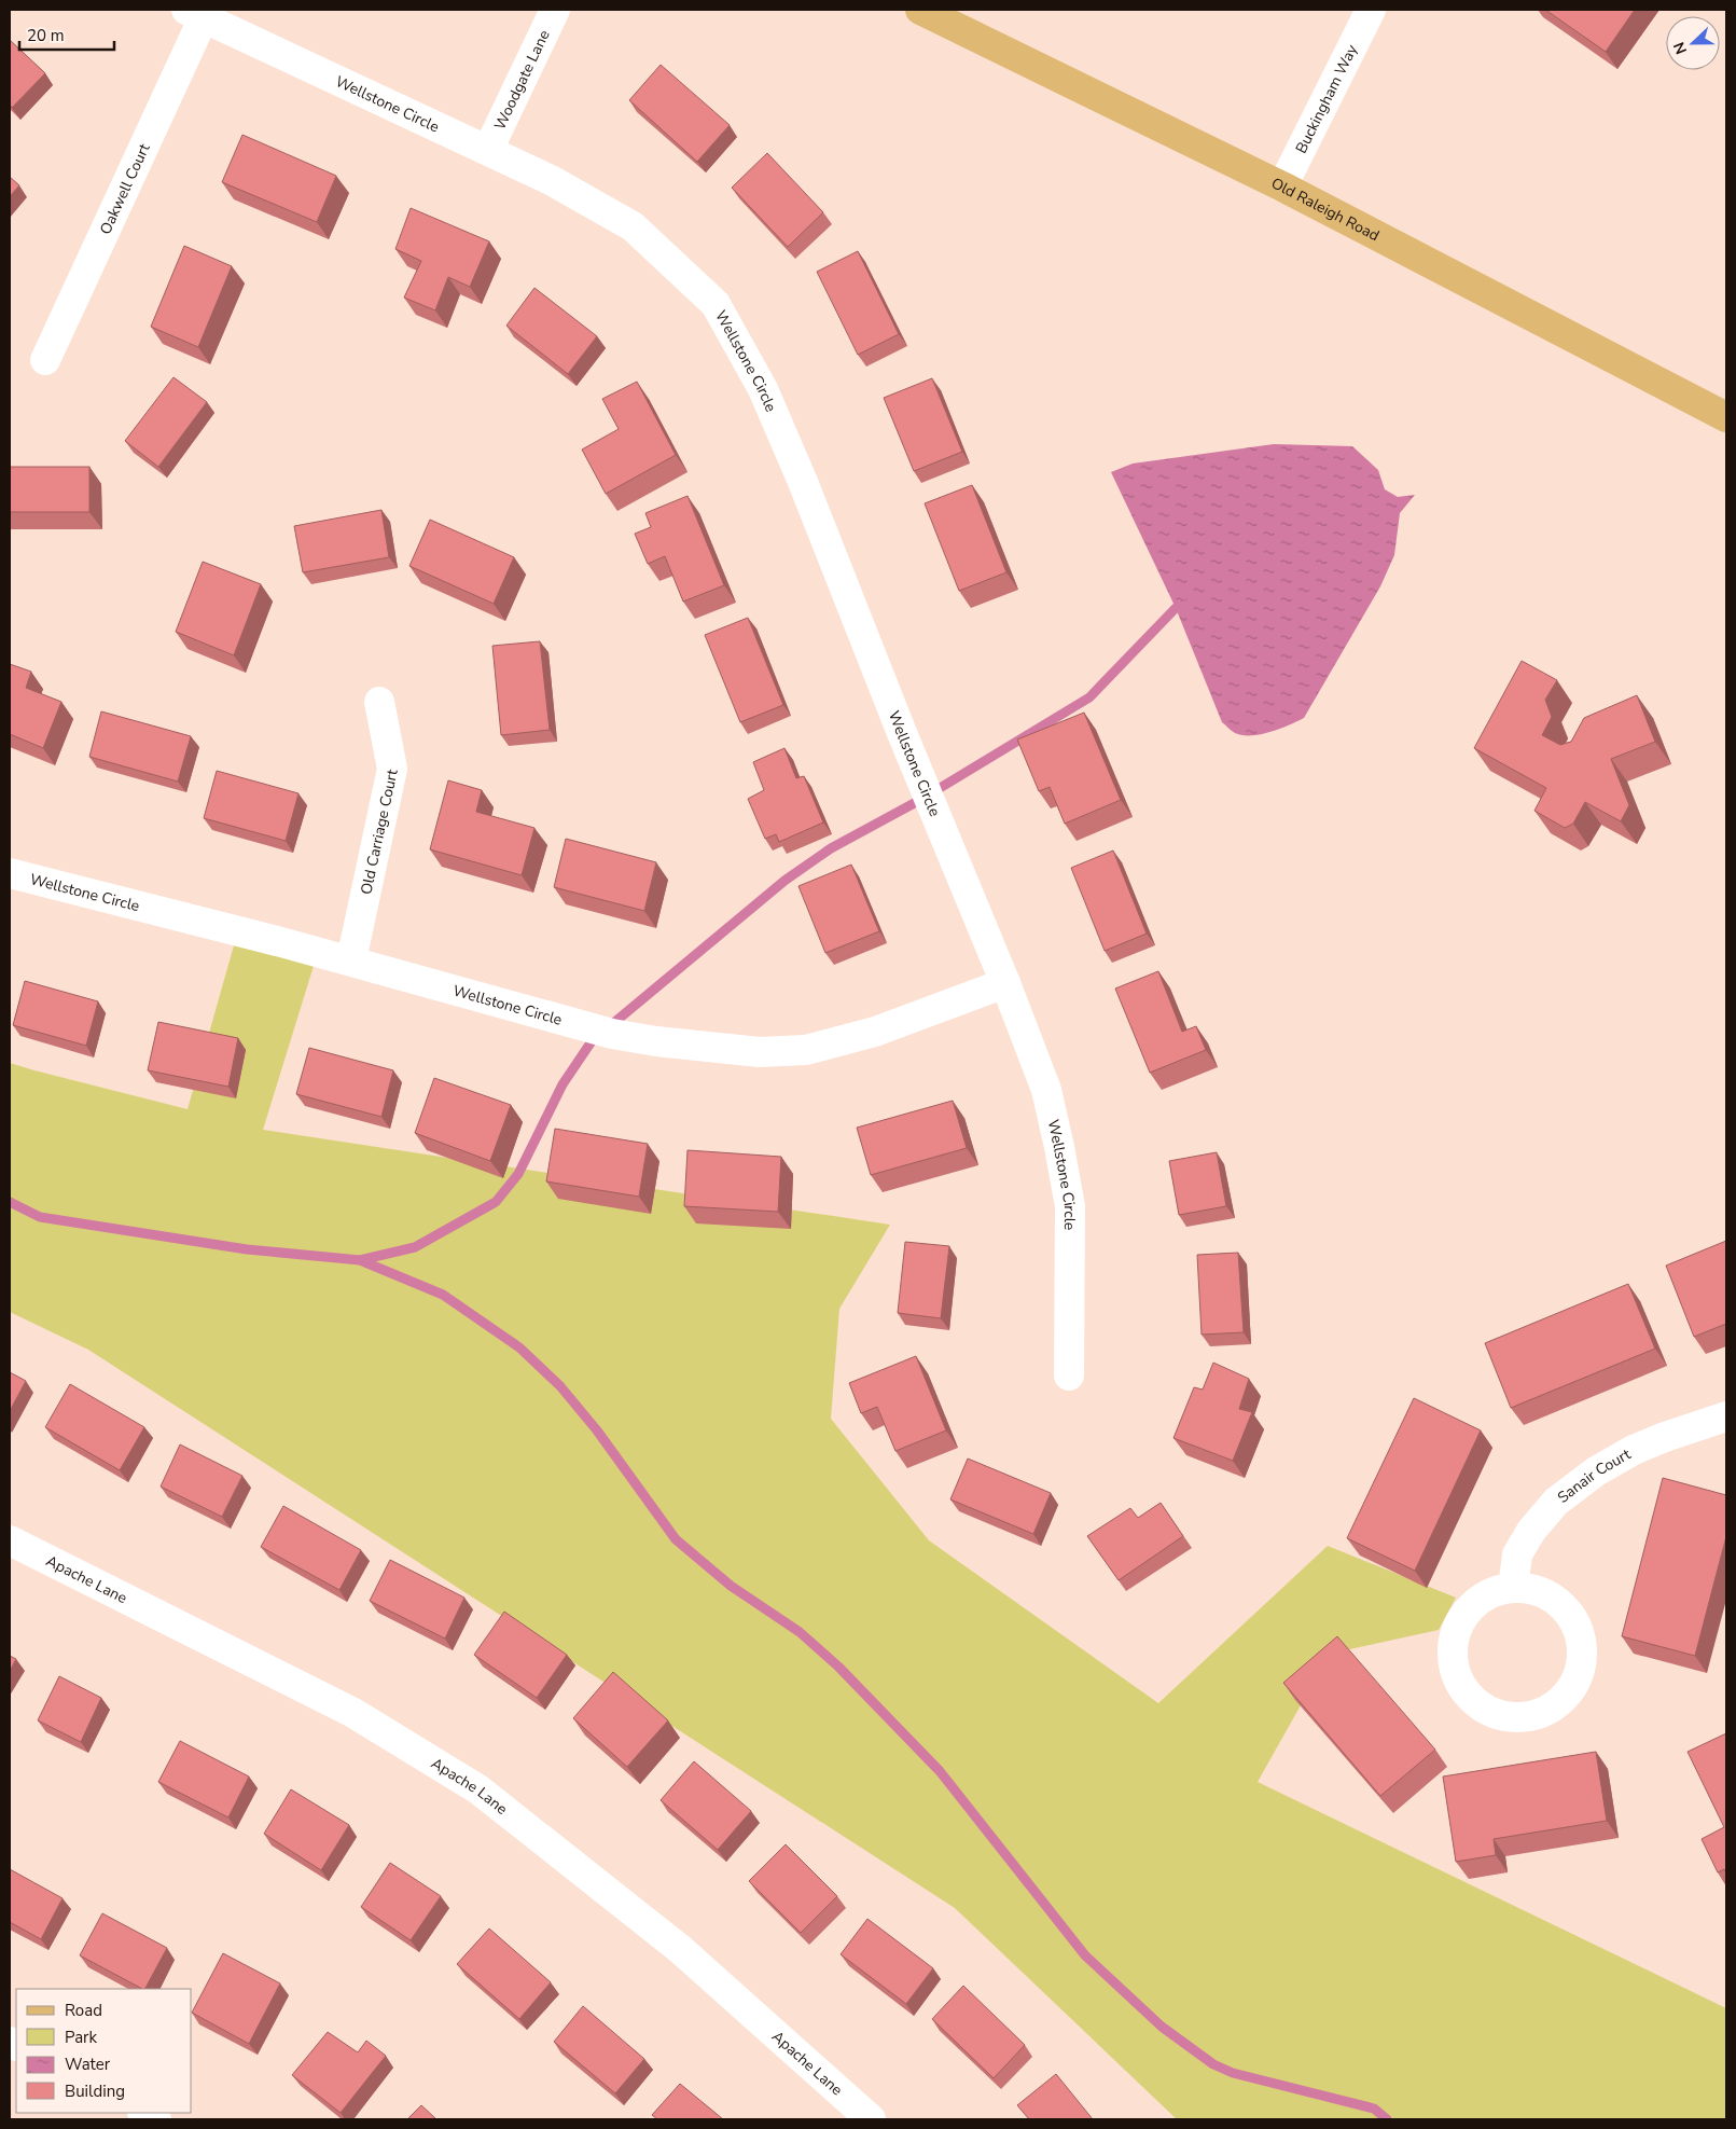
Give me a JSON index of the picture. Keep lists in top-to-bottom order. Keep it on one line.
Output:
{"streets":{"main road":["Old Raleigh Road"],"street":["Woodgate Lane","Buckingham Way","Wellstone Circle","Oakwell Court","Old Carriage Court","Sanair Court","Apache Lane"]},"crossings":[["Woodgate Lane","Wellstone Circle"],["Buckingham Way","Old Raleigh Road"],["Wellstone Circle","Oakwell Court"],["Wellstone Circle","Old Carriage Court"]],"legend":["Road","Park","Water","Building"],"scale_bar":"20 m","north":"left"}
